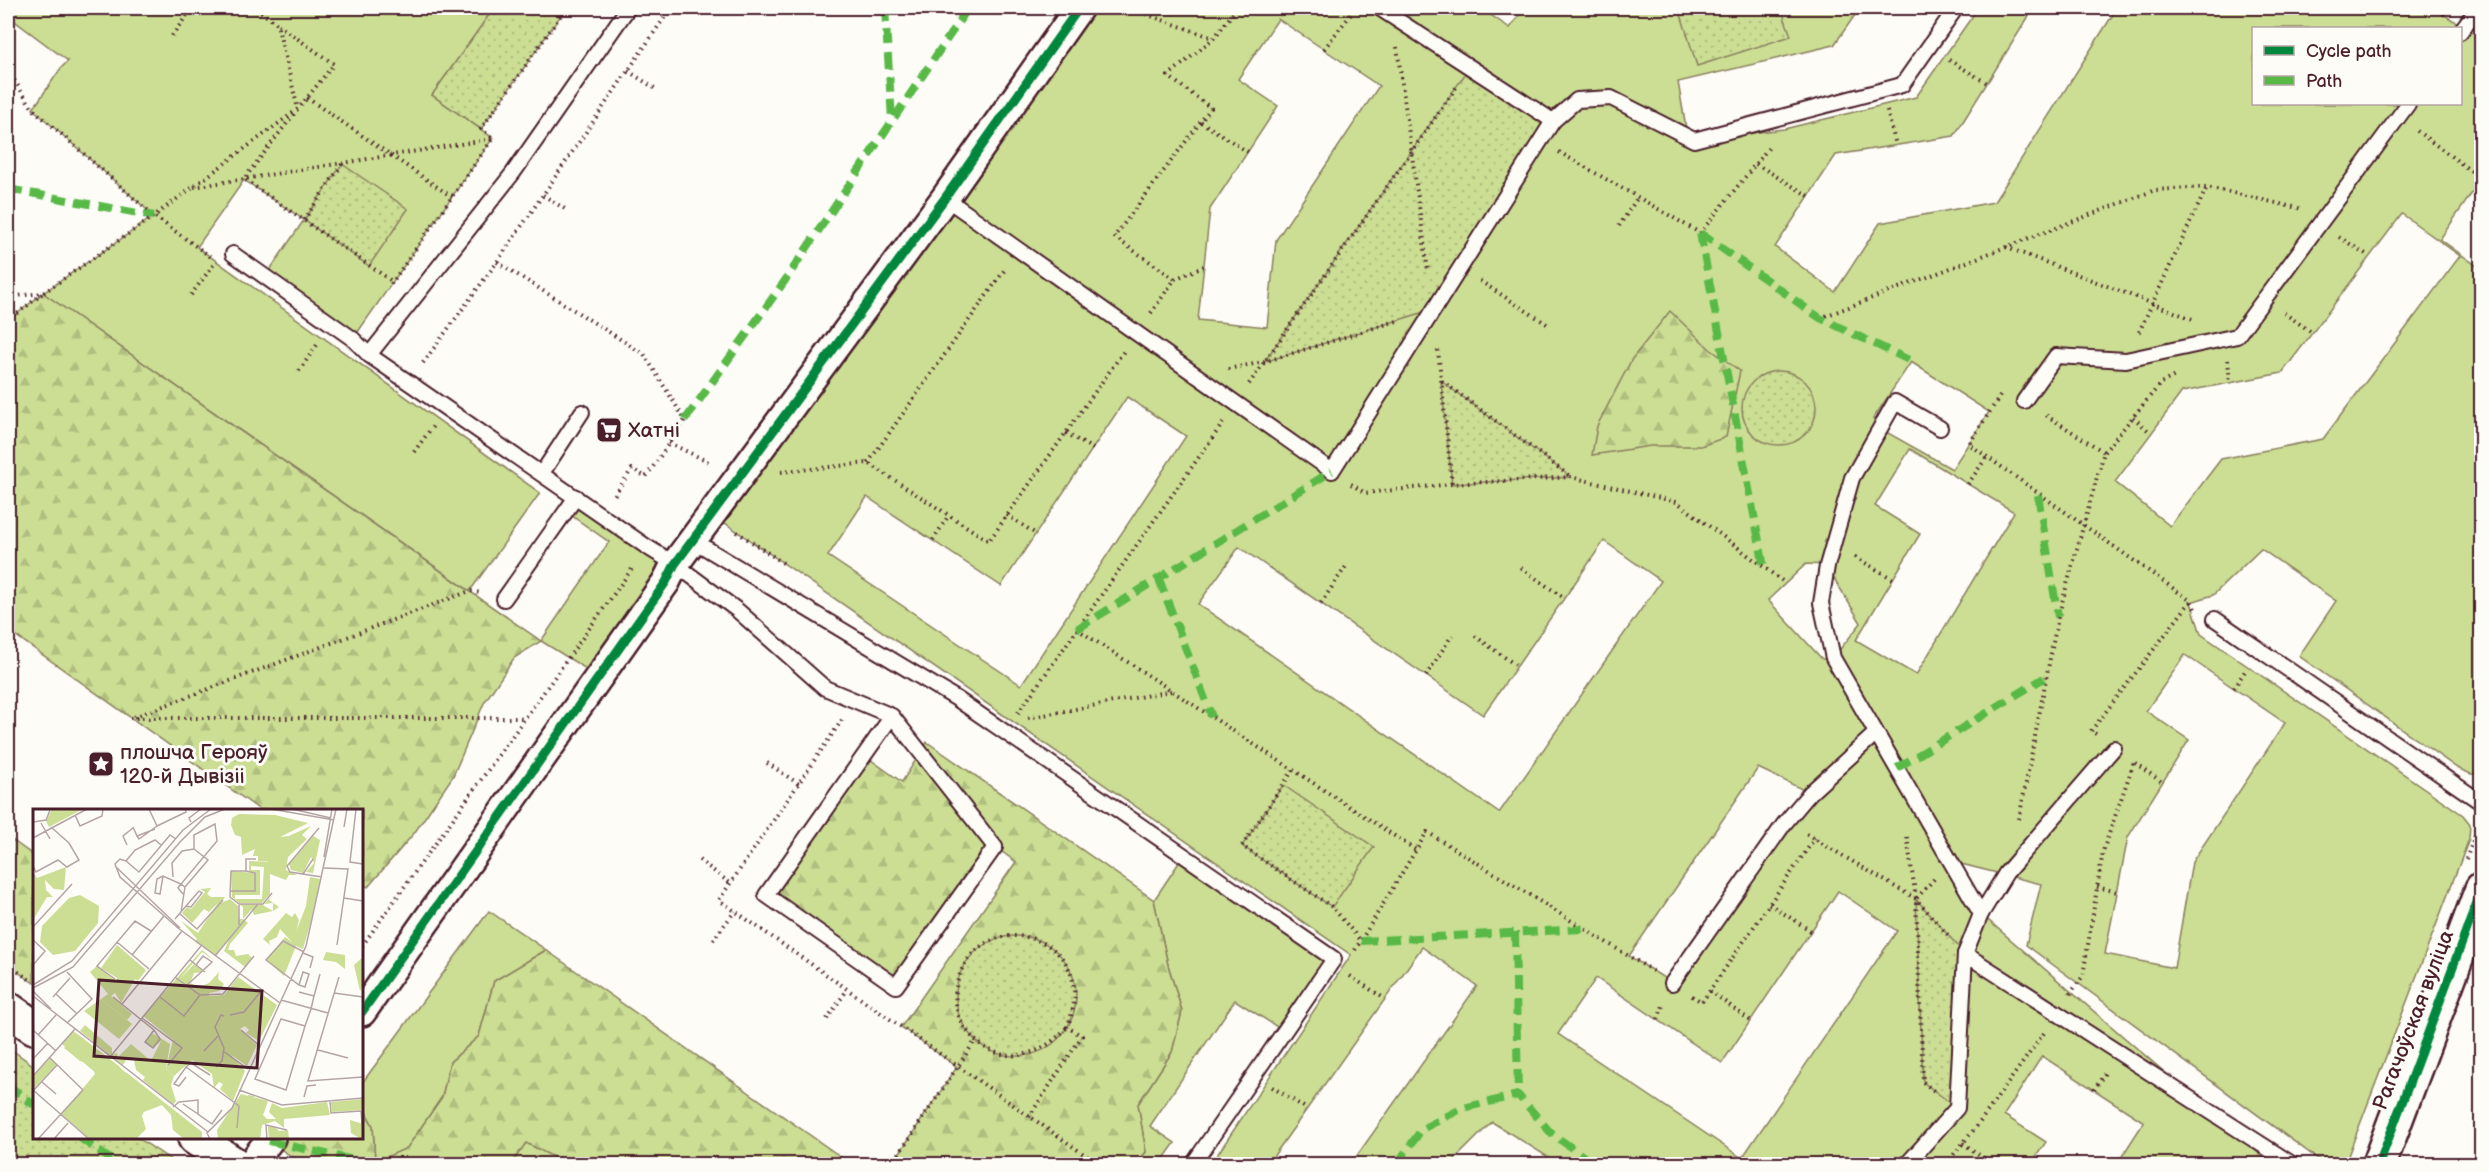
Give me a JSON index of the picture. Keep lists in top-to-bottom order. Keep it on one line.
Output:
{"streets":{"street":["Рагачоўская вуліца"]},"places":{"supermarket":["Хатні"],"place":["плошча Герояў 120-й Дывізіі"]},"legend":["Cycle path","Path"]}
